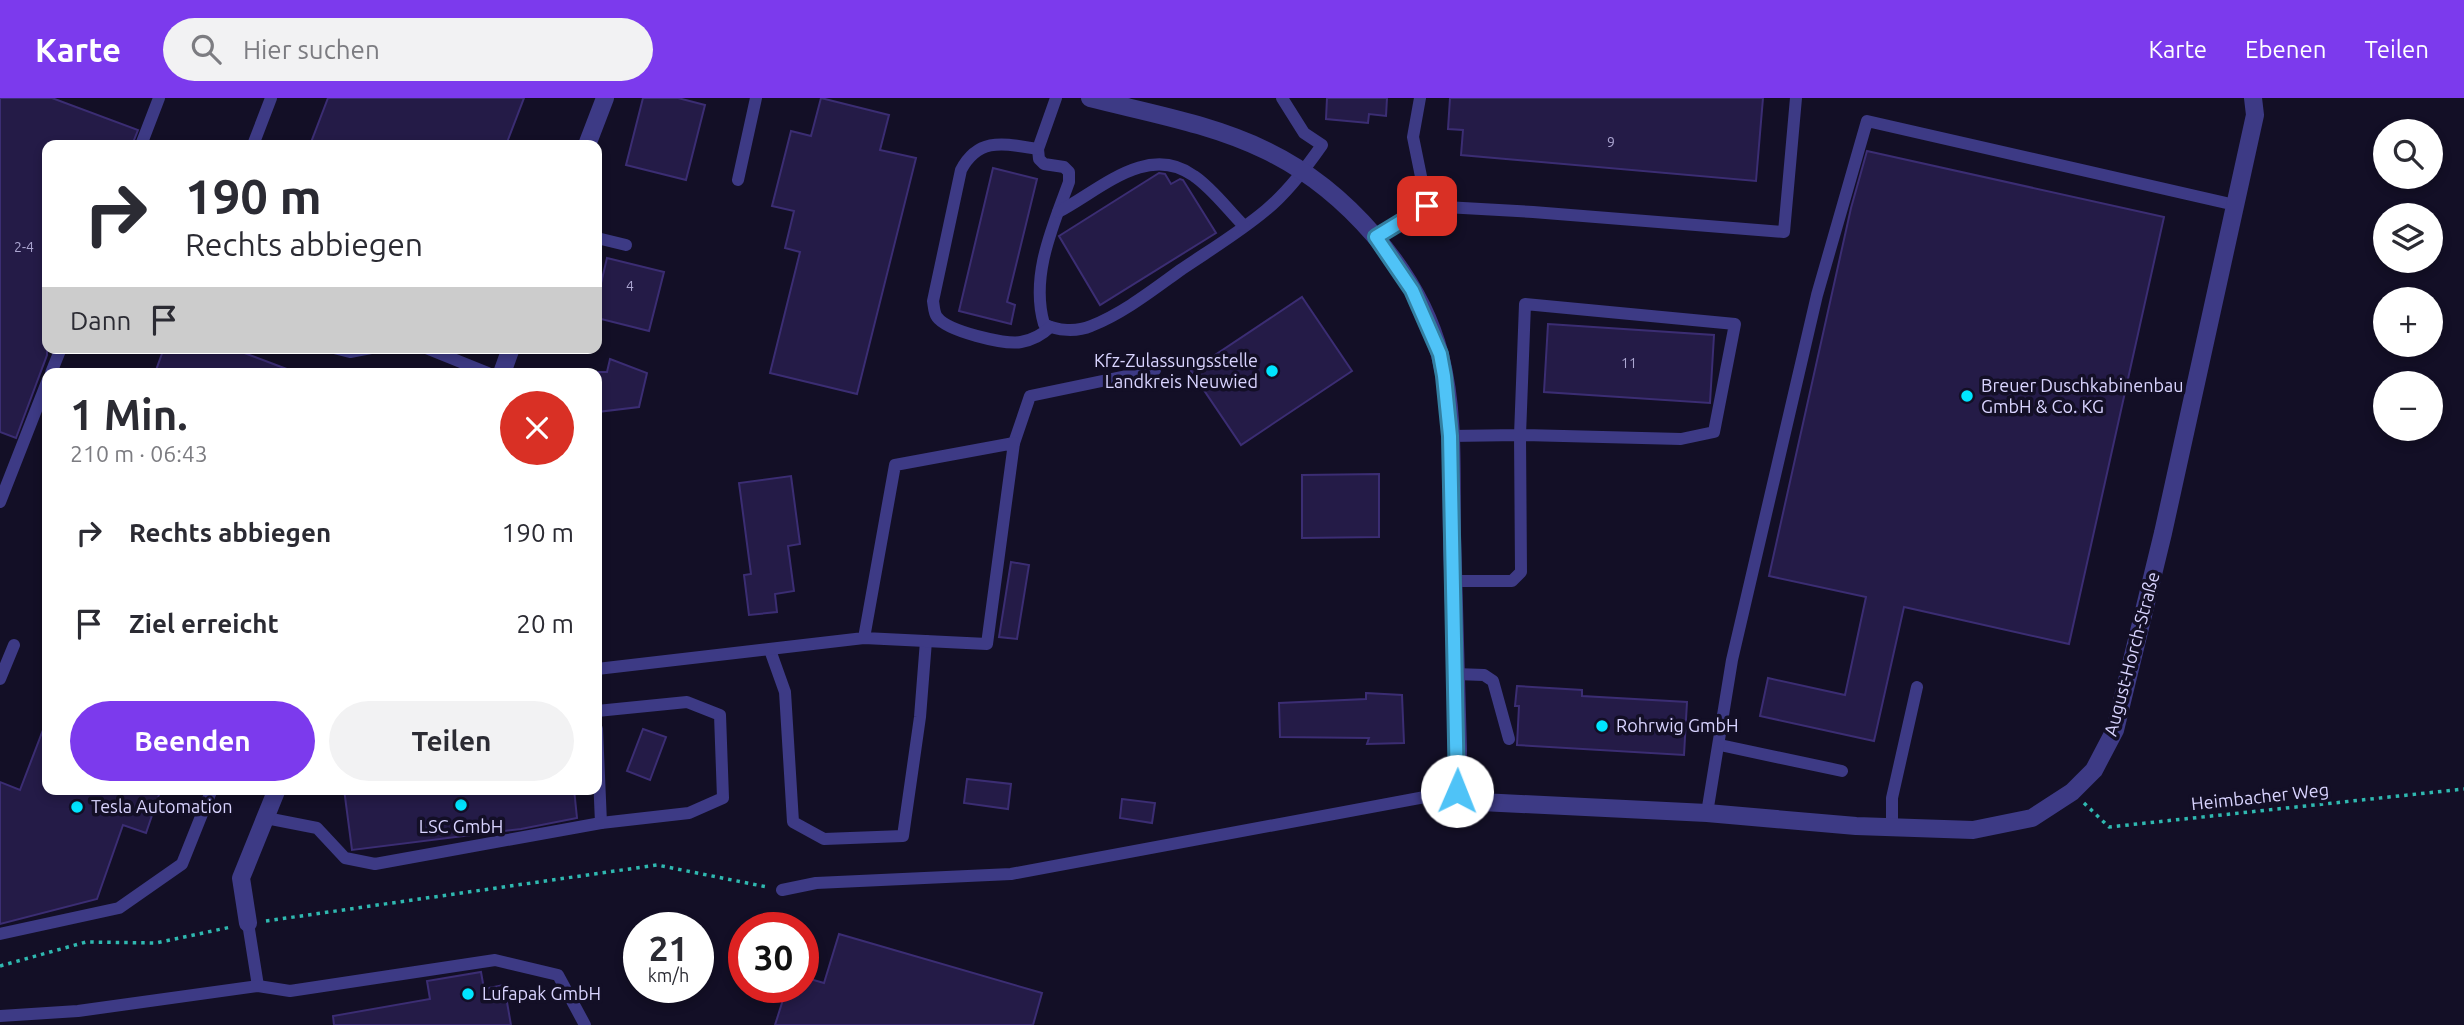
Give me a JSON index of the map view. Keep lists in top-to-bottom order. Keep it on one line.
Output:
{"streets":{"street":["August-Horch-Straße"],"path":["Heimbacher Weg"]},"crossings":[["August-Horch-Straße","Heimbacher Weg"]],"places":["Kfz-Zulassungsstelle Landkreis Neuwied","Breuer Duschkabinenbau GmbH & Co. KG","Rohrwig GmbH","LSC GmbH","Tesla Automation","Lufapak GmbH"],"house_numbers":["9","2-4","4","11"],"page":{"header":"Karte","search":"Hier suchen","nav":["Karte","Ebenen","Teilen"],"map_buttons":["+","−"],"turn":["190 m","Rechts abbiegen"],"then":"Dann","heading":["1 Min.","210 m · 06:43"],"list":[{"name":"Rechts abbiegen","value":"190 m"},{"name":"Ziel erreicht","value":"20 m"}],"buttons":["Beenden","Teilen"],"speed":"21 km/h","limit":"30"}}
